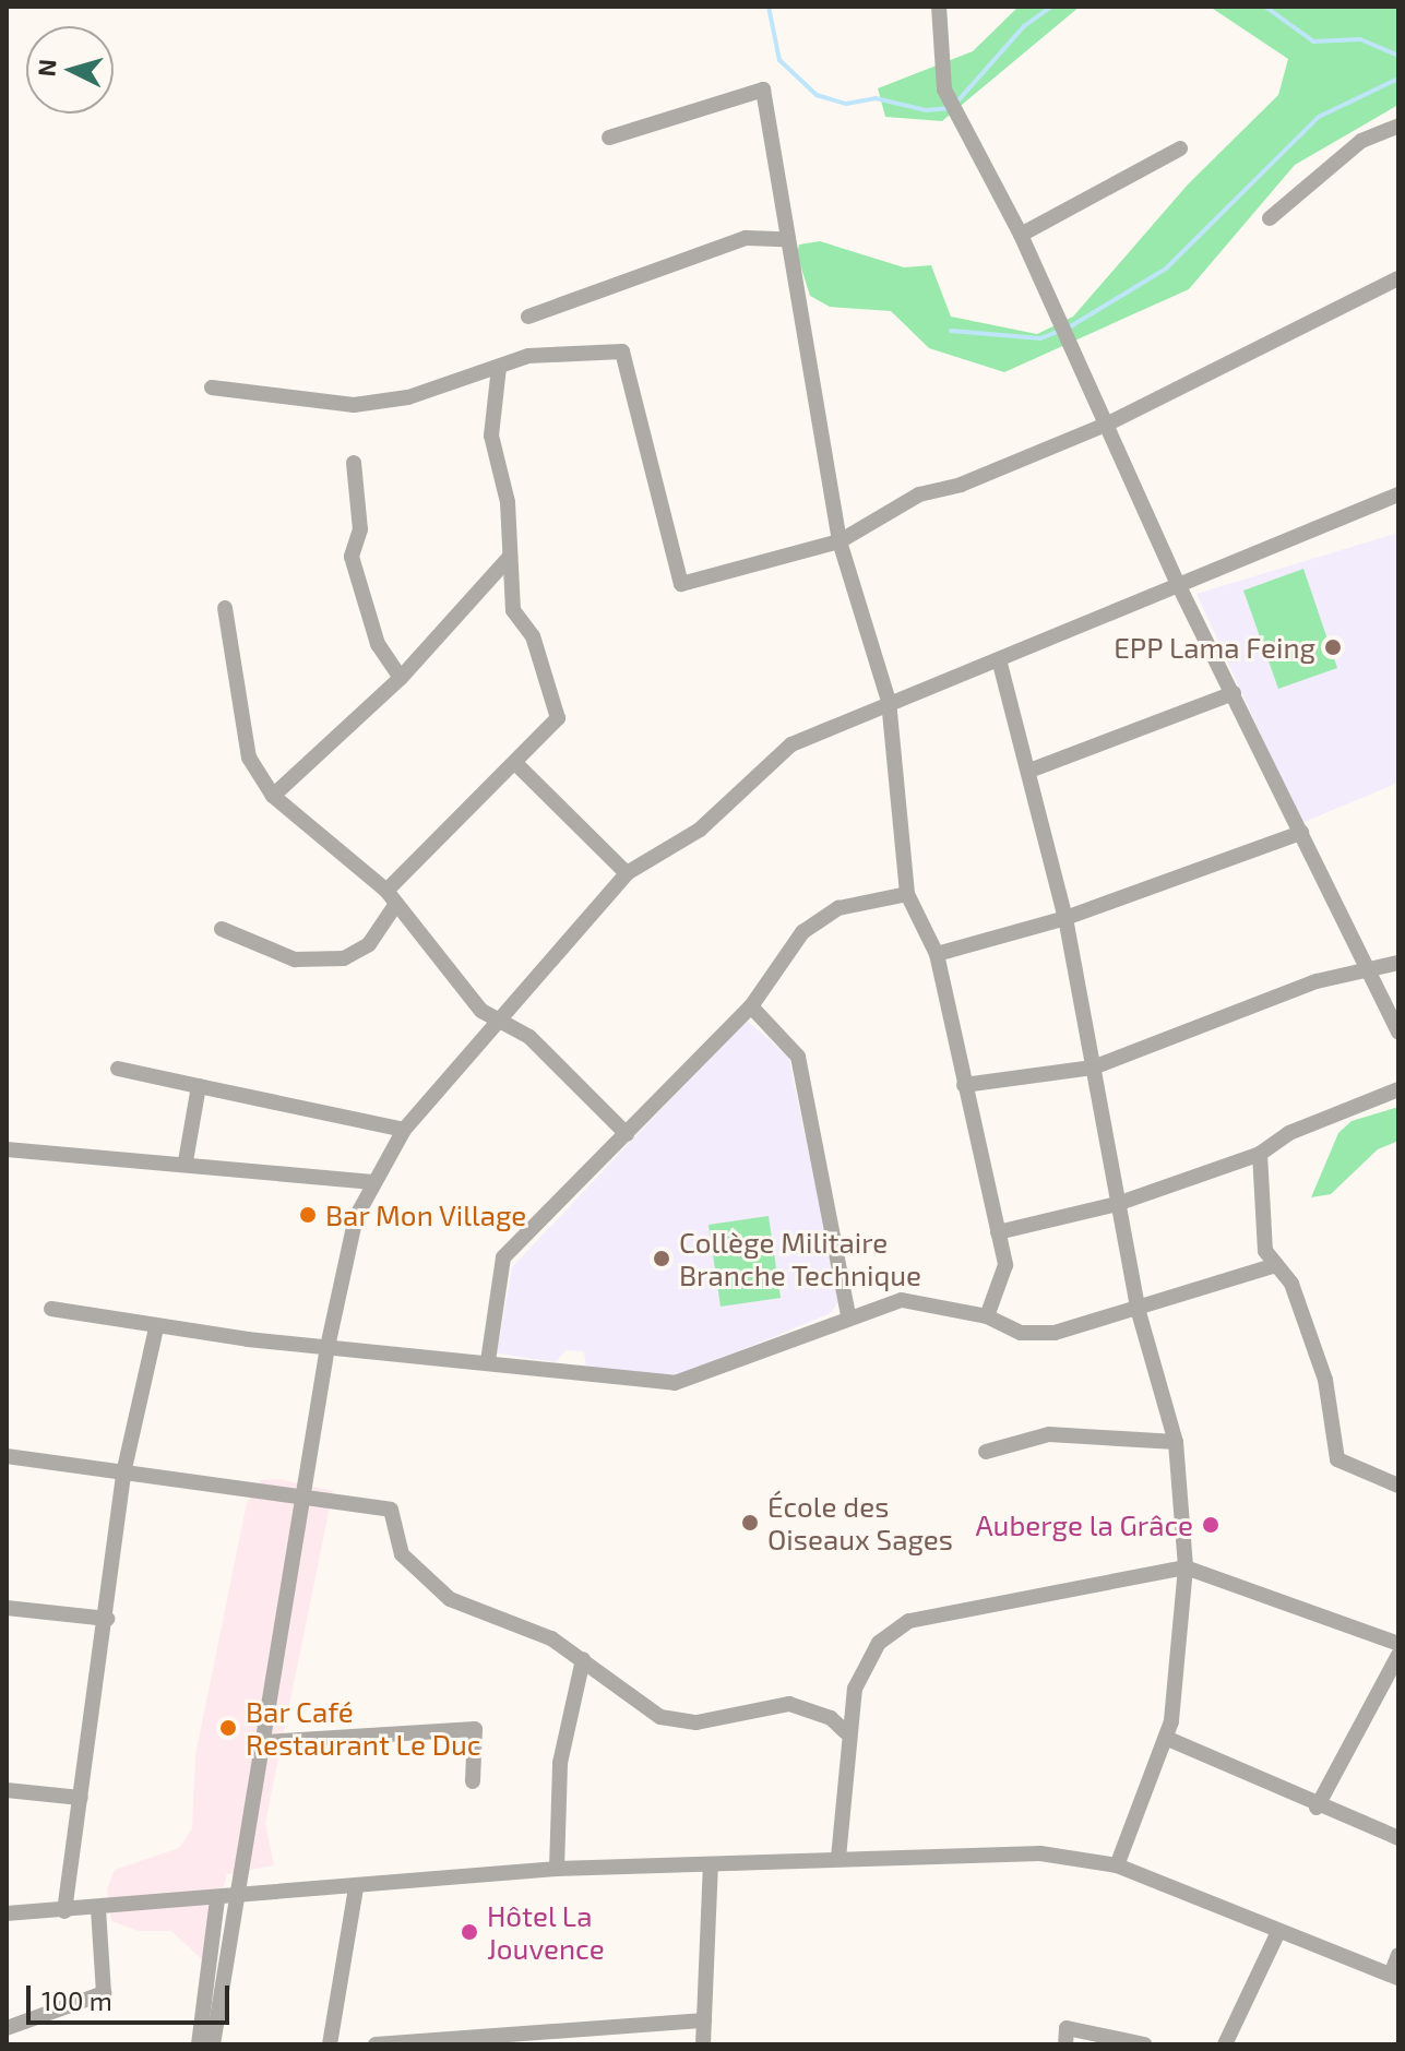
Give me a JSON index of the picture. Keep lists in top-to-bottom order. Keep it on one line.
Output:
{"places":["EPP Lama Feing","Bar Mon Village","Collège Militaire Branche Technique","École des Oiseaux Sages","Auberge la Grâce","Bar Café Restaurant Le Duc","Hôtel La Jouvence"],"scale_bar":"100 m","north":"left"}
